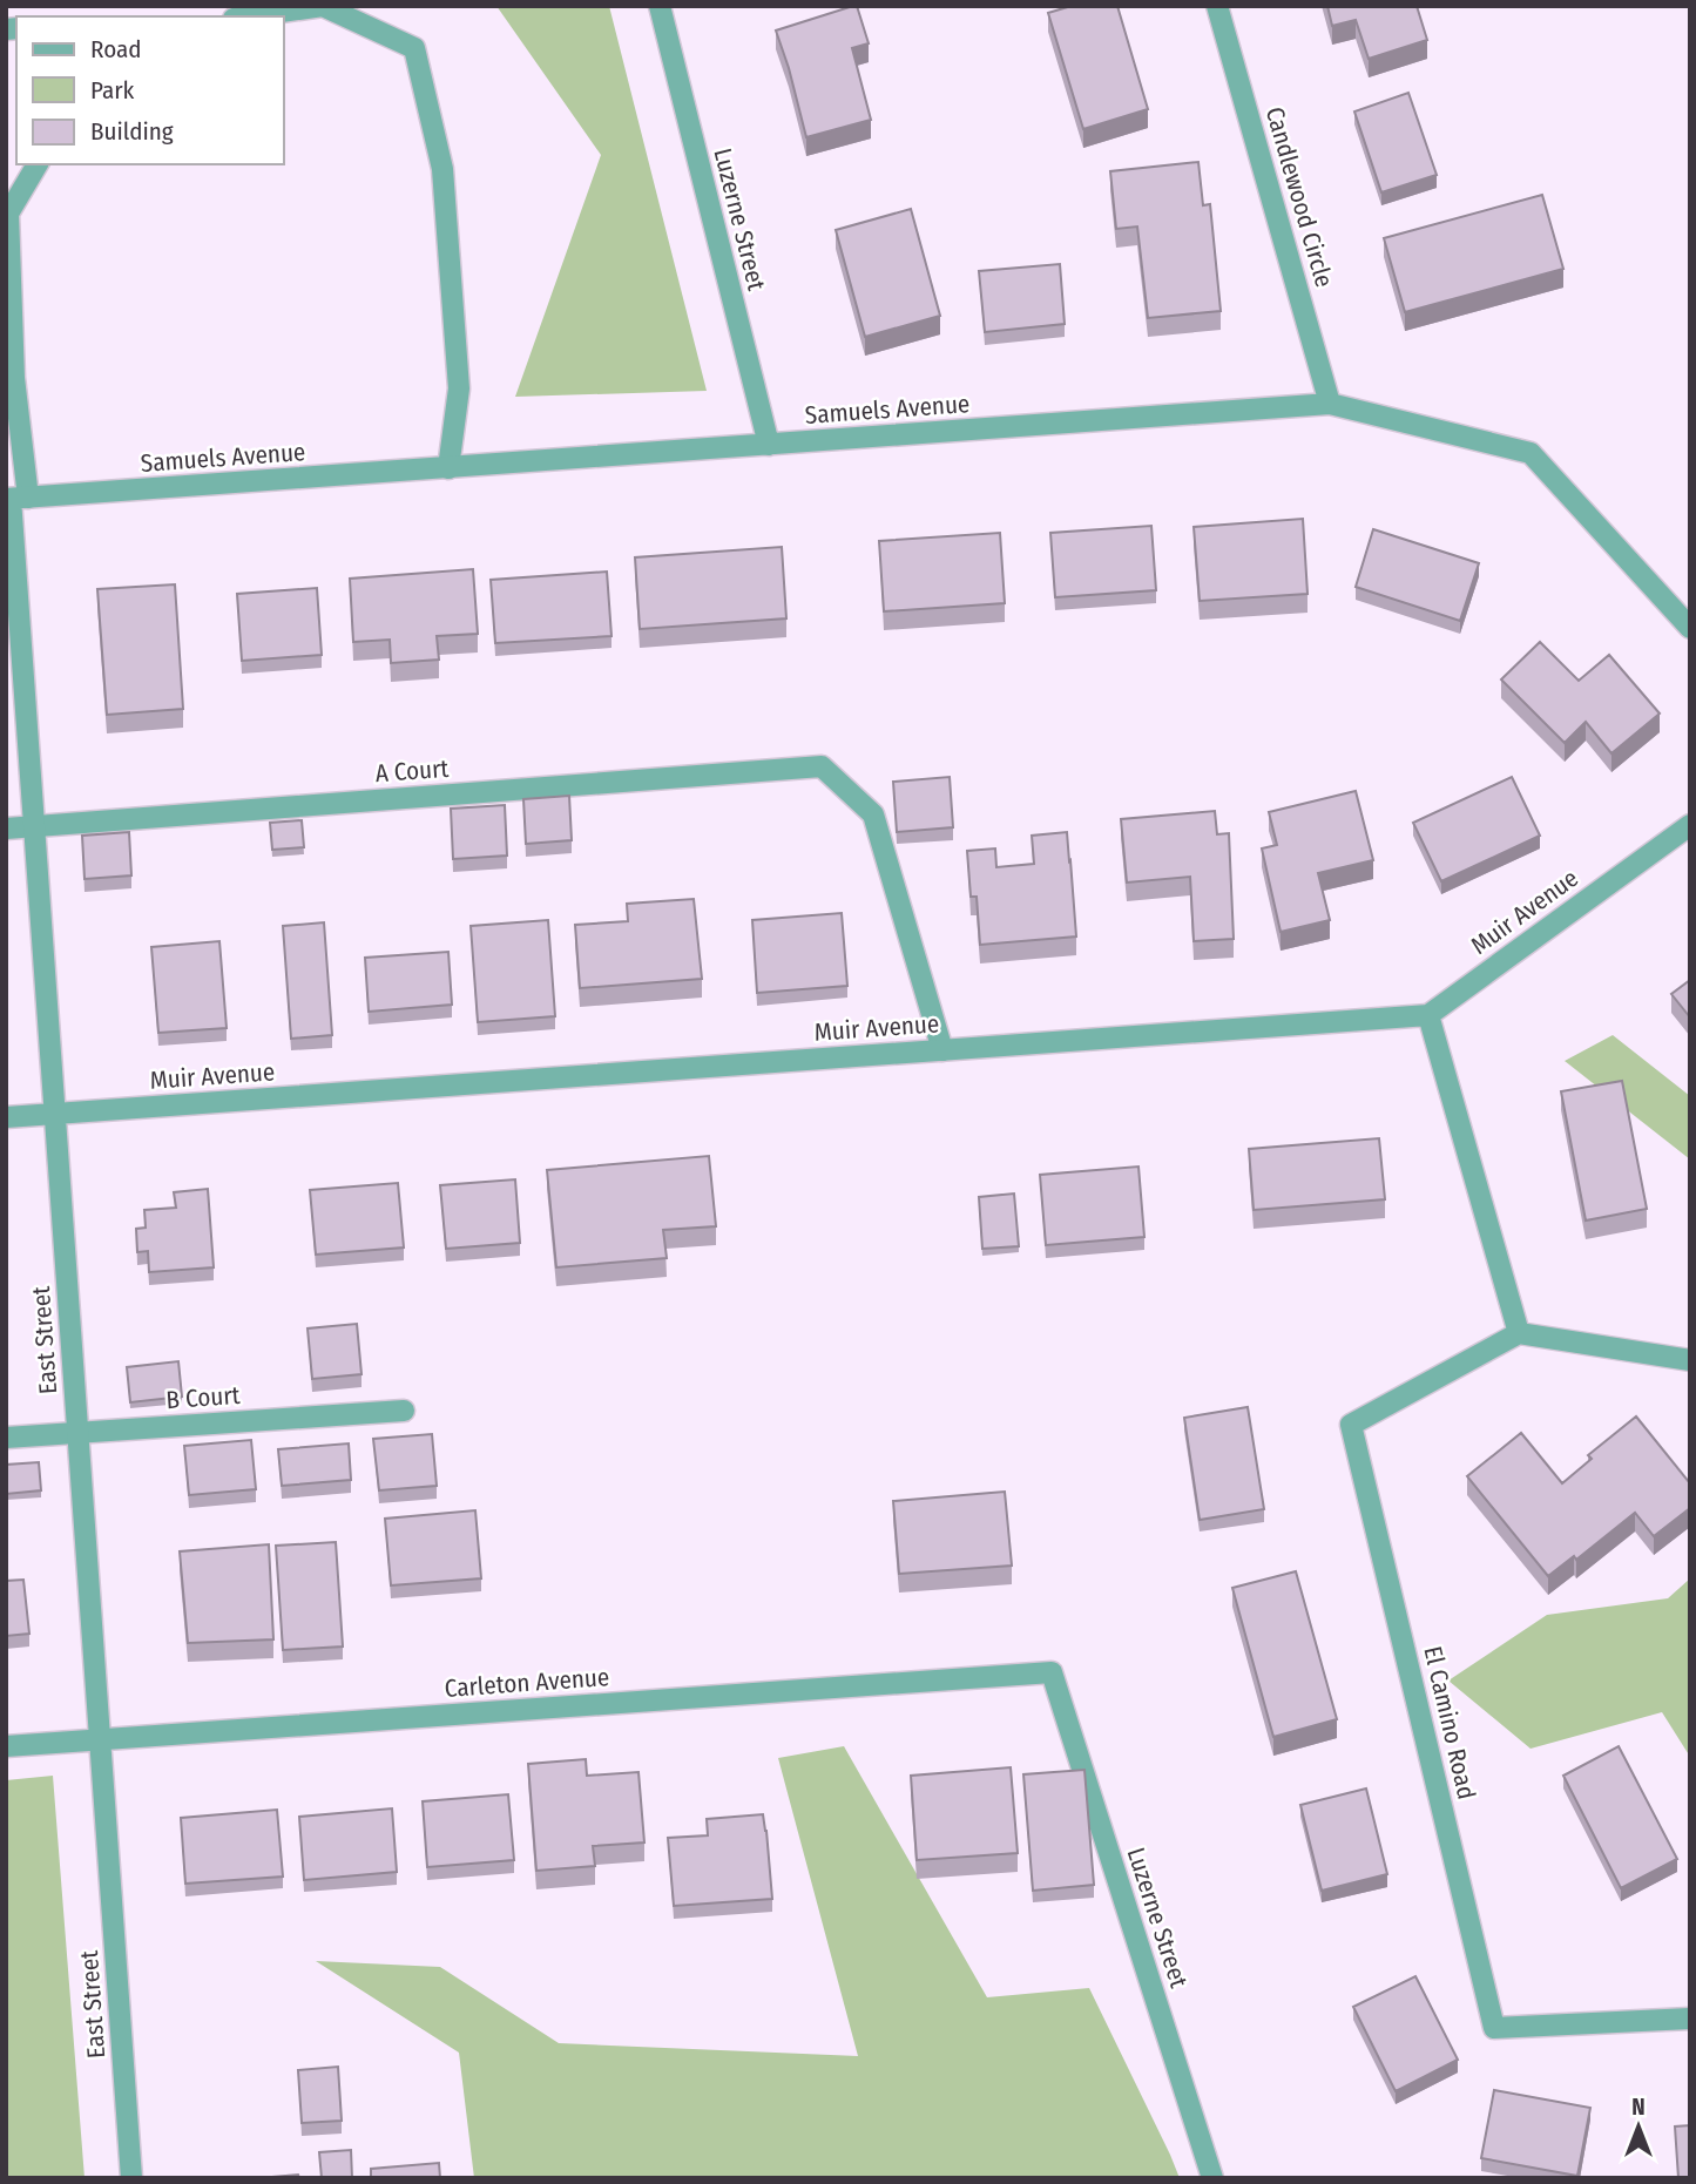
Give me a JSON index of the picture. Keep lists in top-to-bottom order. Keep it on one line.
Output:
{"streets":{"street":["Candlewood Circle","Luzerne Street","Samuels Avenue","A Court","Muir Avenue","East Street","B Court","Carleton Avenue","El Camino Road"]},"crossings":[["Candlewood Circle","Samuels Avenue"],["Luzerne Street","Samuels Avenue"],["Luzerne Street","Carleton Avenue"],["Samuels Avenue","East Street"],["A Court","Muir Avenue"],["A Court","East Street"],["Muir Avenue","East Street"],["East Street","B Court"],["East Street","Carleton Avenue"]],"legend":["Road","Park","Building"],"north":"top"}
